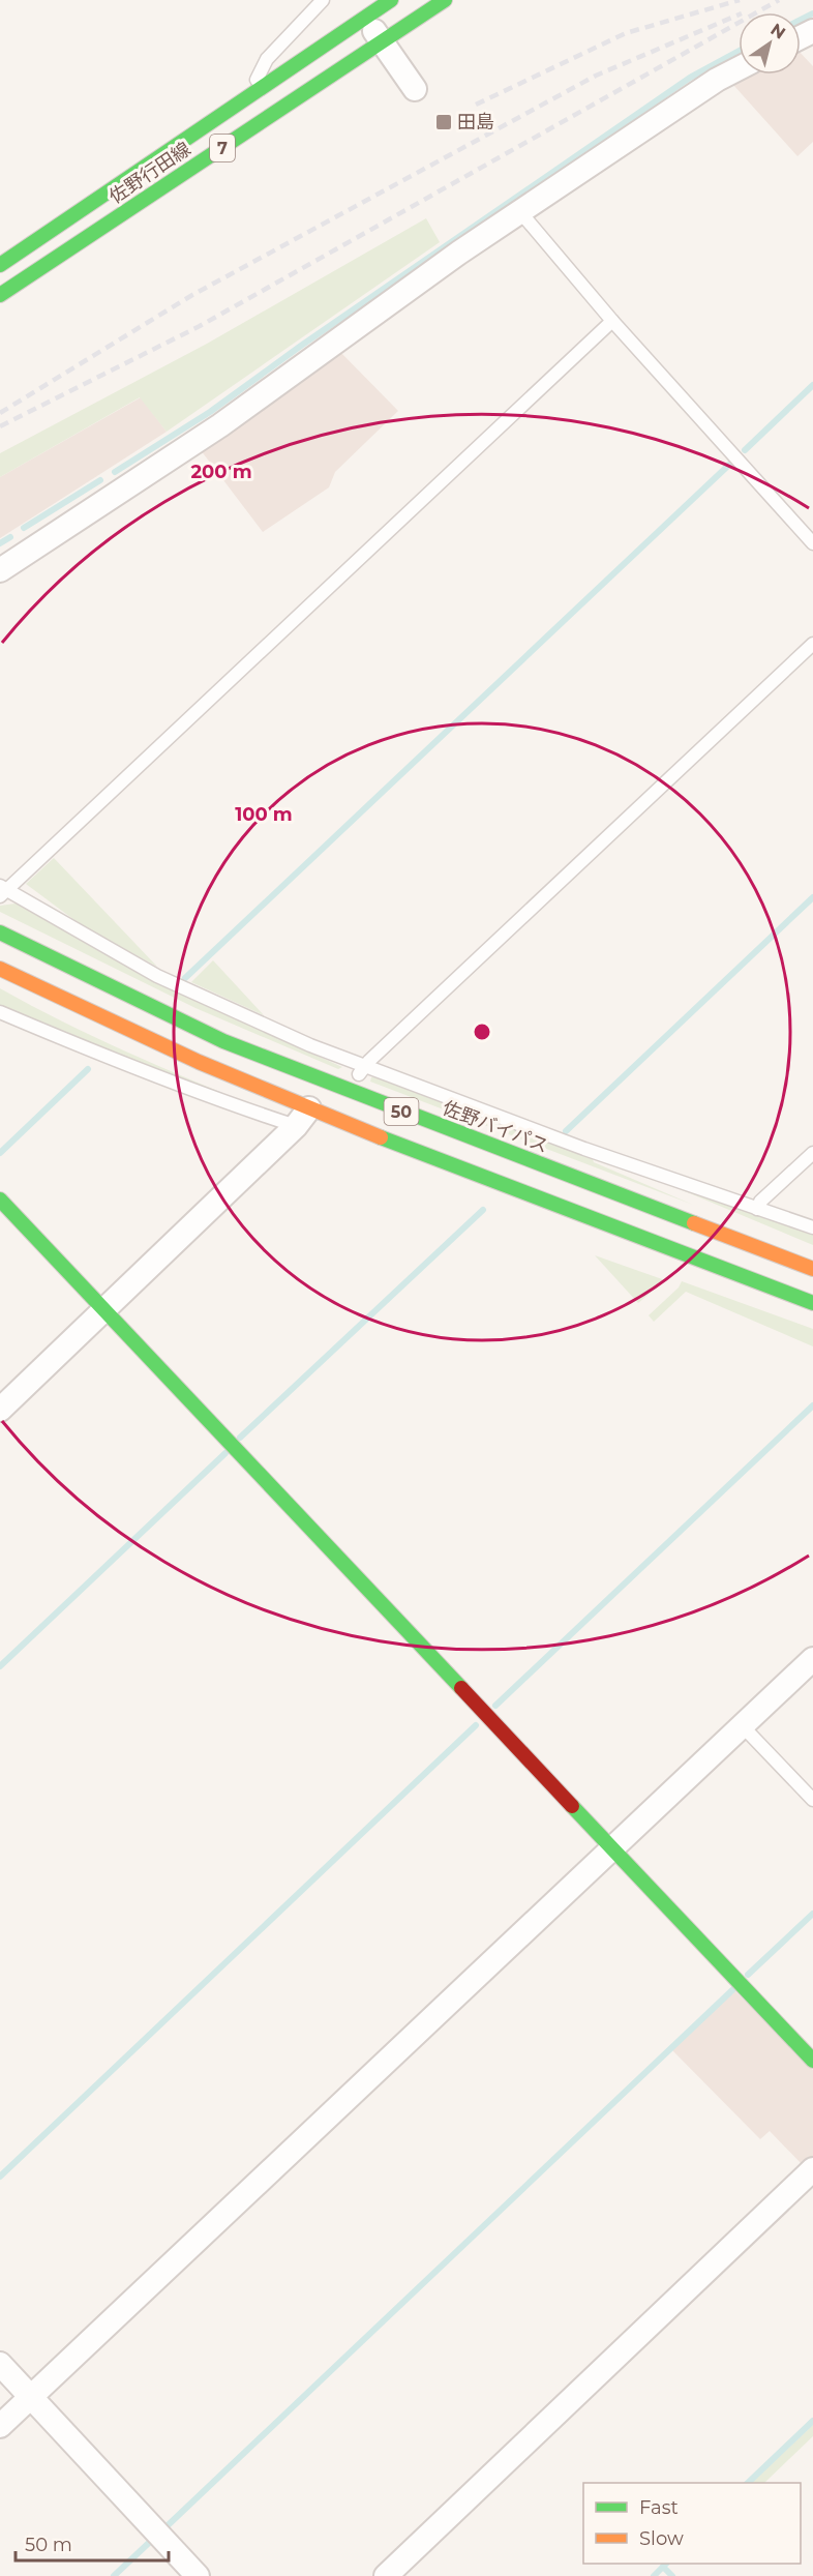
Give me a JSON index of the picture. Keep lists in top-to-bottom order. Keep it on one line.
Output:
{"streets":{"main road":["7","佐野行田線","50","佐野バイパス"]},"places":{"transit":["田島"]},"legend":["Fast","Slow"],"scale_bar":"50 m","north":"top right","rings":["200 m","100 m"]}
